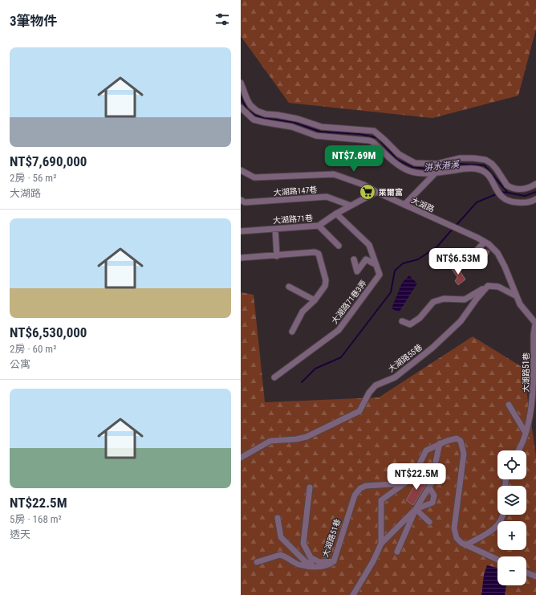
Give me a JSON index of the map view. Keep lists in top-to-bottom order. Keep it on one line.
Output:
{"streets":{"street":["大湖路147巷","大湖路","大湖路71巷","大湖路71巷3弄","大湖路55巷","大湖路51巷"]},"crossings":[["大湖路147巷","大湖路71巷"],["大湖路","大湖路71巷"],["大湖路","大湖路51巷"],["大湖路71巷","大湖路71巷3弄"]],"water":["汫水港溪"],"places":{"supermarket":["萊爾富"]},"page":{"heading":"3筆物件","list":[{"name":"NT$7,690,000","note":"2房 · 56 m² · 大湖路"},{"name":"NT$6,530,000","note":"2房 · 60 m² · 公寓"},{"name":"NT$22.5M","note":"5房 · 168 m² · 透天"}],"price":["NT$7.69M","NT$6.53M","NT$22.5M"],"map_buttons":["+","−"]}}
